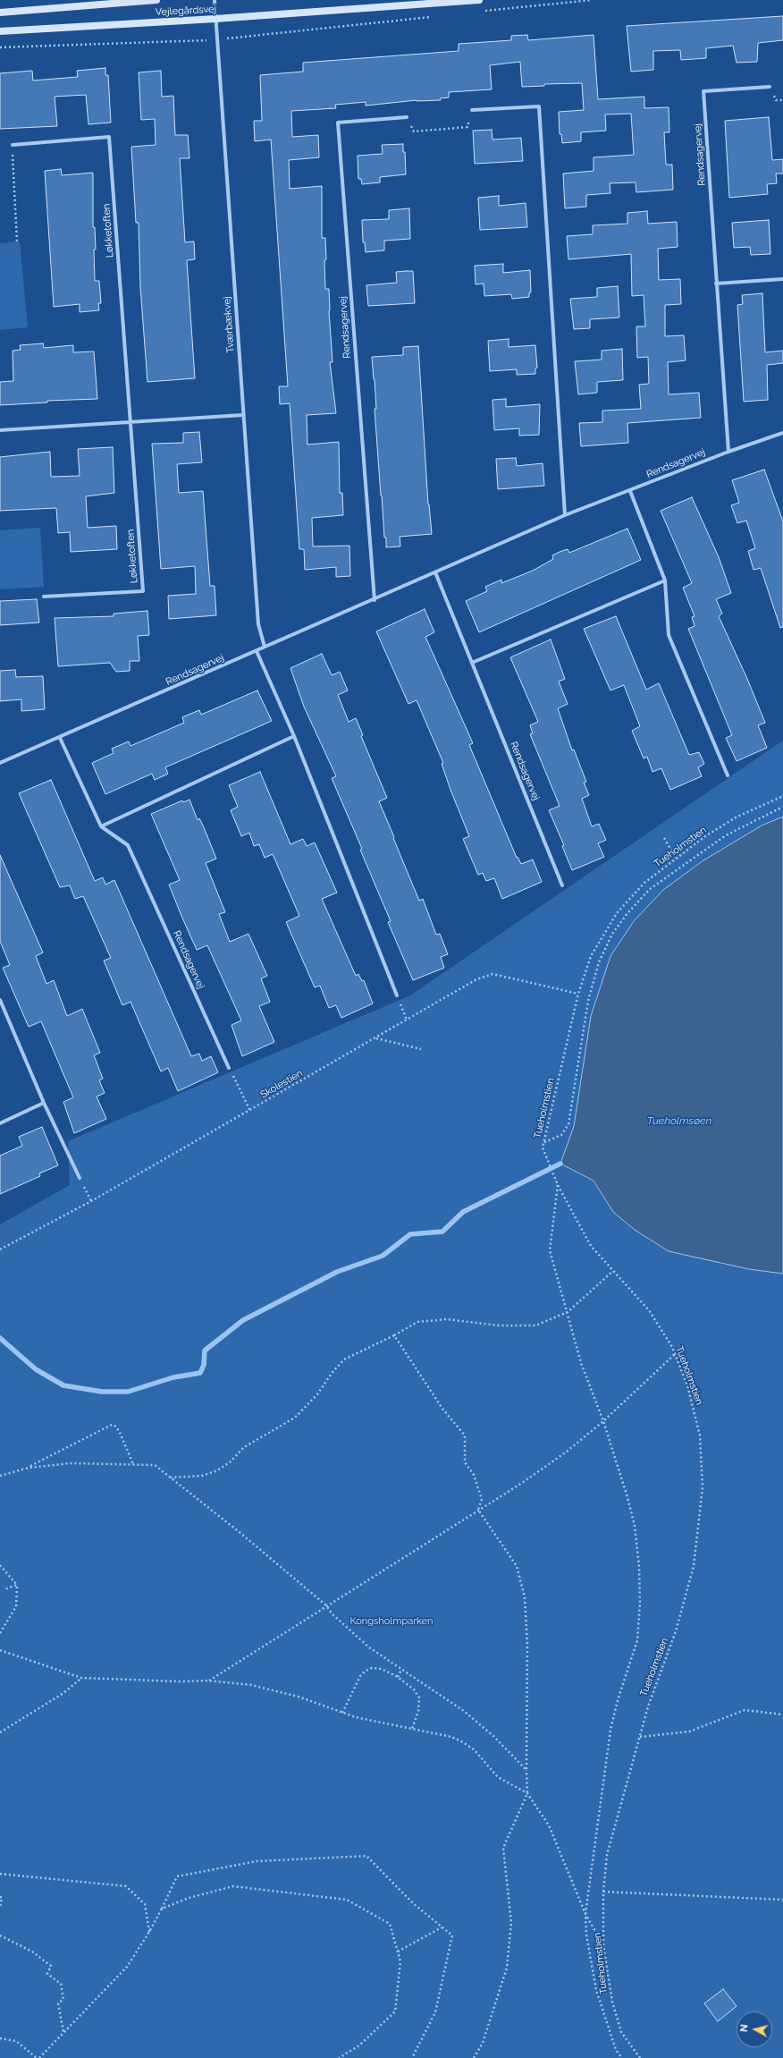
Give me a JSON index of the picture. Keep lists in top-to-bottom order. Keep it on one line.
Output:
{"streets":{"street":["Vejlegårdsvej","Rendsagervej","Løkketoften","Tværbækvej"],"path":["Tueholmstien","Skolestien"]},"crossings":[["Vejlegårdsvej","Tværbækvej"],["Rendsagervej","Tværbækvej"],["Tueholmstien","Skolestien"]],"water":["Tueholmsøen"],"parks":["Kongsholmparken"],"north":"left"}
